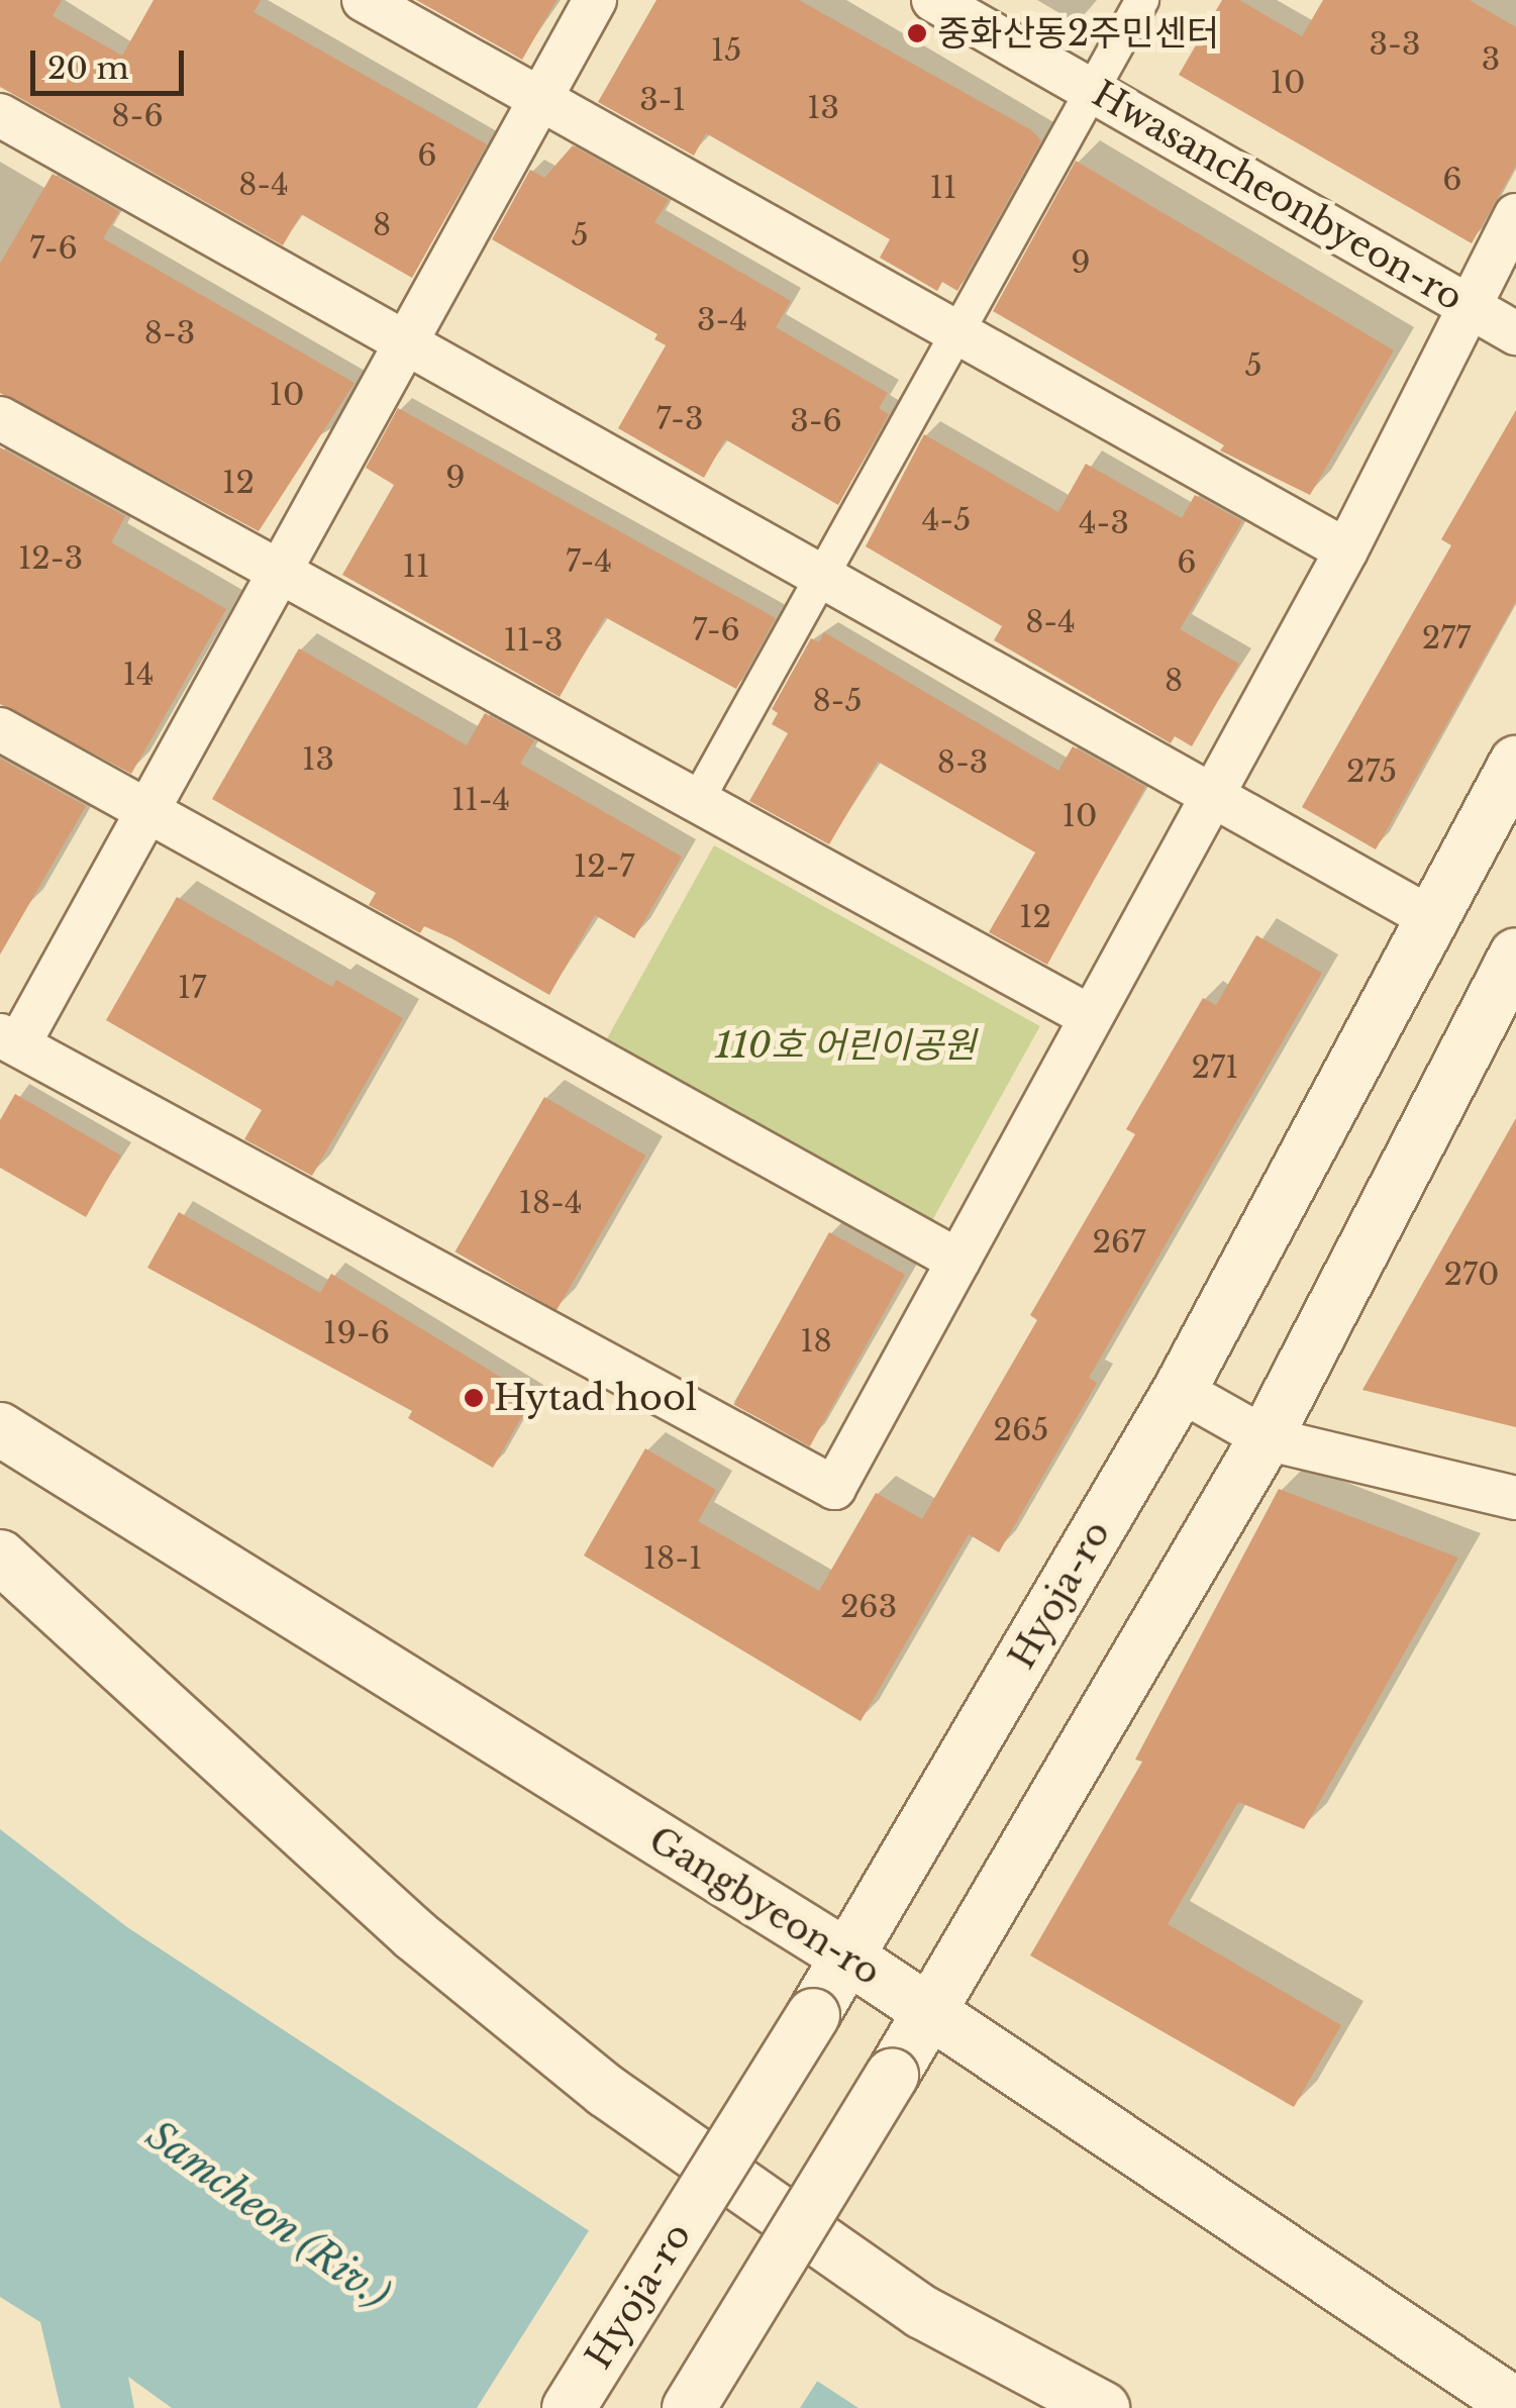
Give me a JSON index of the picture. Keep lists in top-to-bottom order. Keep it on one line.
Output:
{"streets":{"street":["Hwasancheonbyeon-ro","Hyoja-ro","Gangbyeon-ro"]},"crossings":[["Hyoja-ro","Gangbyeon-ro"]],"water":["Samcheon (Riv.)"],"parks":["110호 어린이공원"],"places":["중화산동2주민센터","Hytad hool"],"house_numbers":["3-3","15","3","10","3-1","13","8-6","6","6","8-4","11","8","5","7-6","9","3-4","8-3","5","10","7-3","3-6","9","12","4-5","4-3","12-3","7-4","6","11","8-4","7-6","277","11-3","14","8","8-5","13","8-3","275","11-4","10","12-7","12","17","271","18-4","267","270","19-6","18","265","18-1","263"],"scale_bar":"20 m"}
